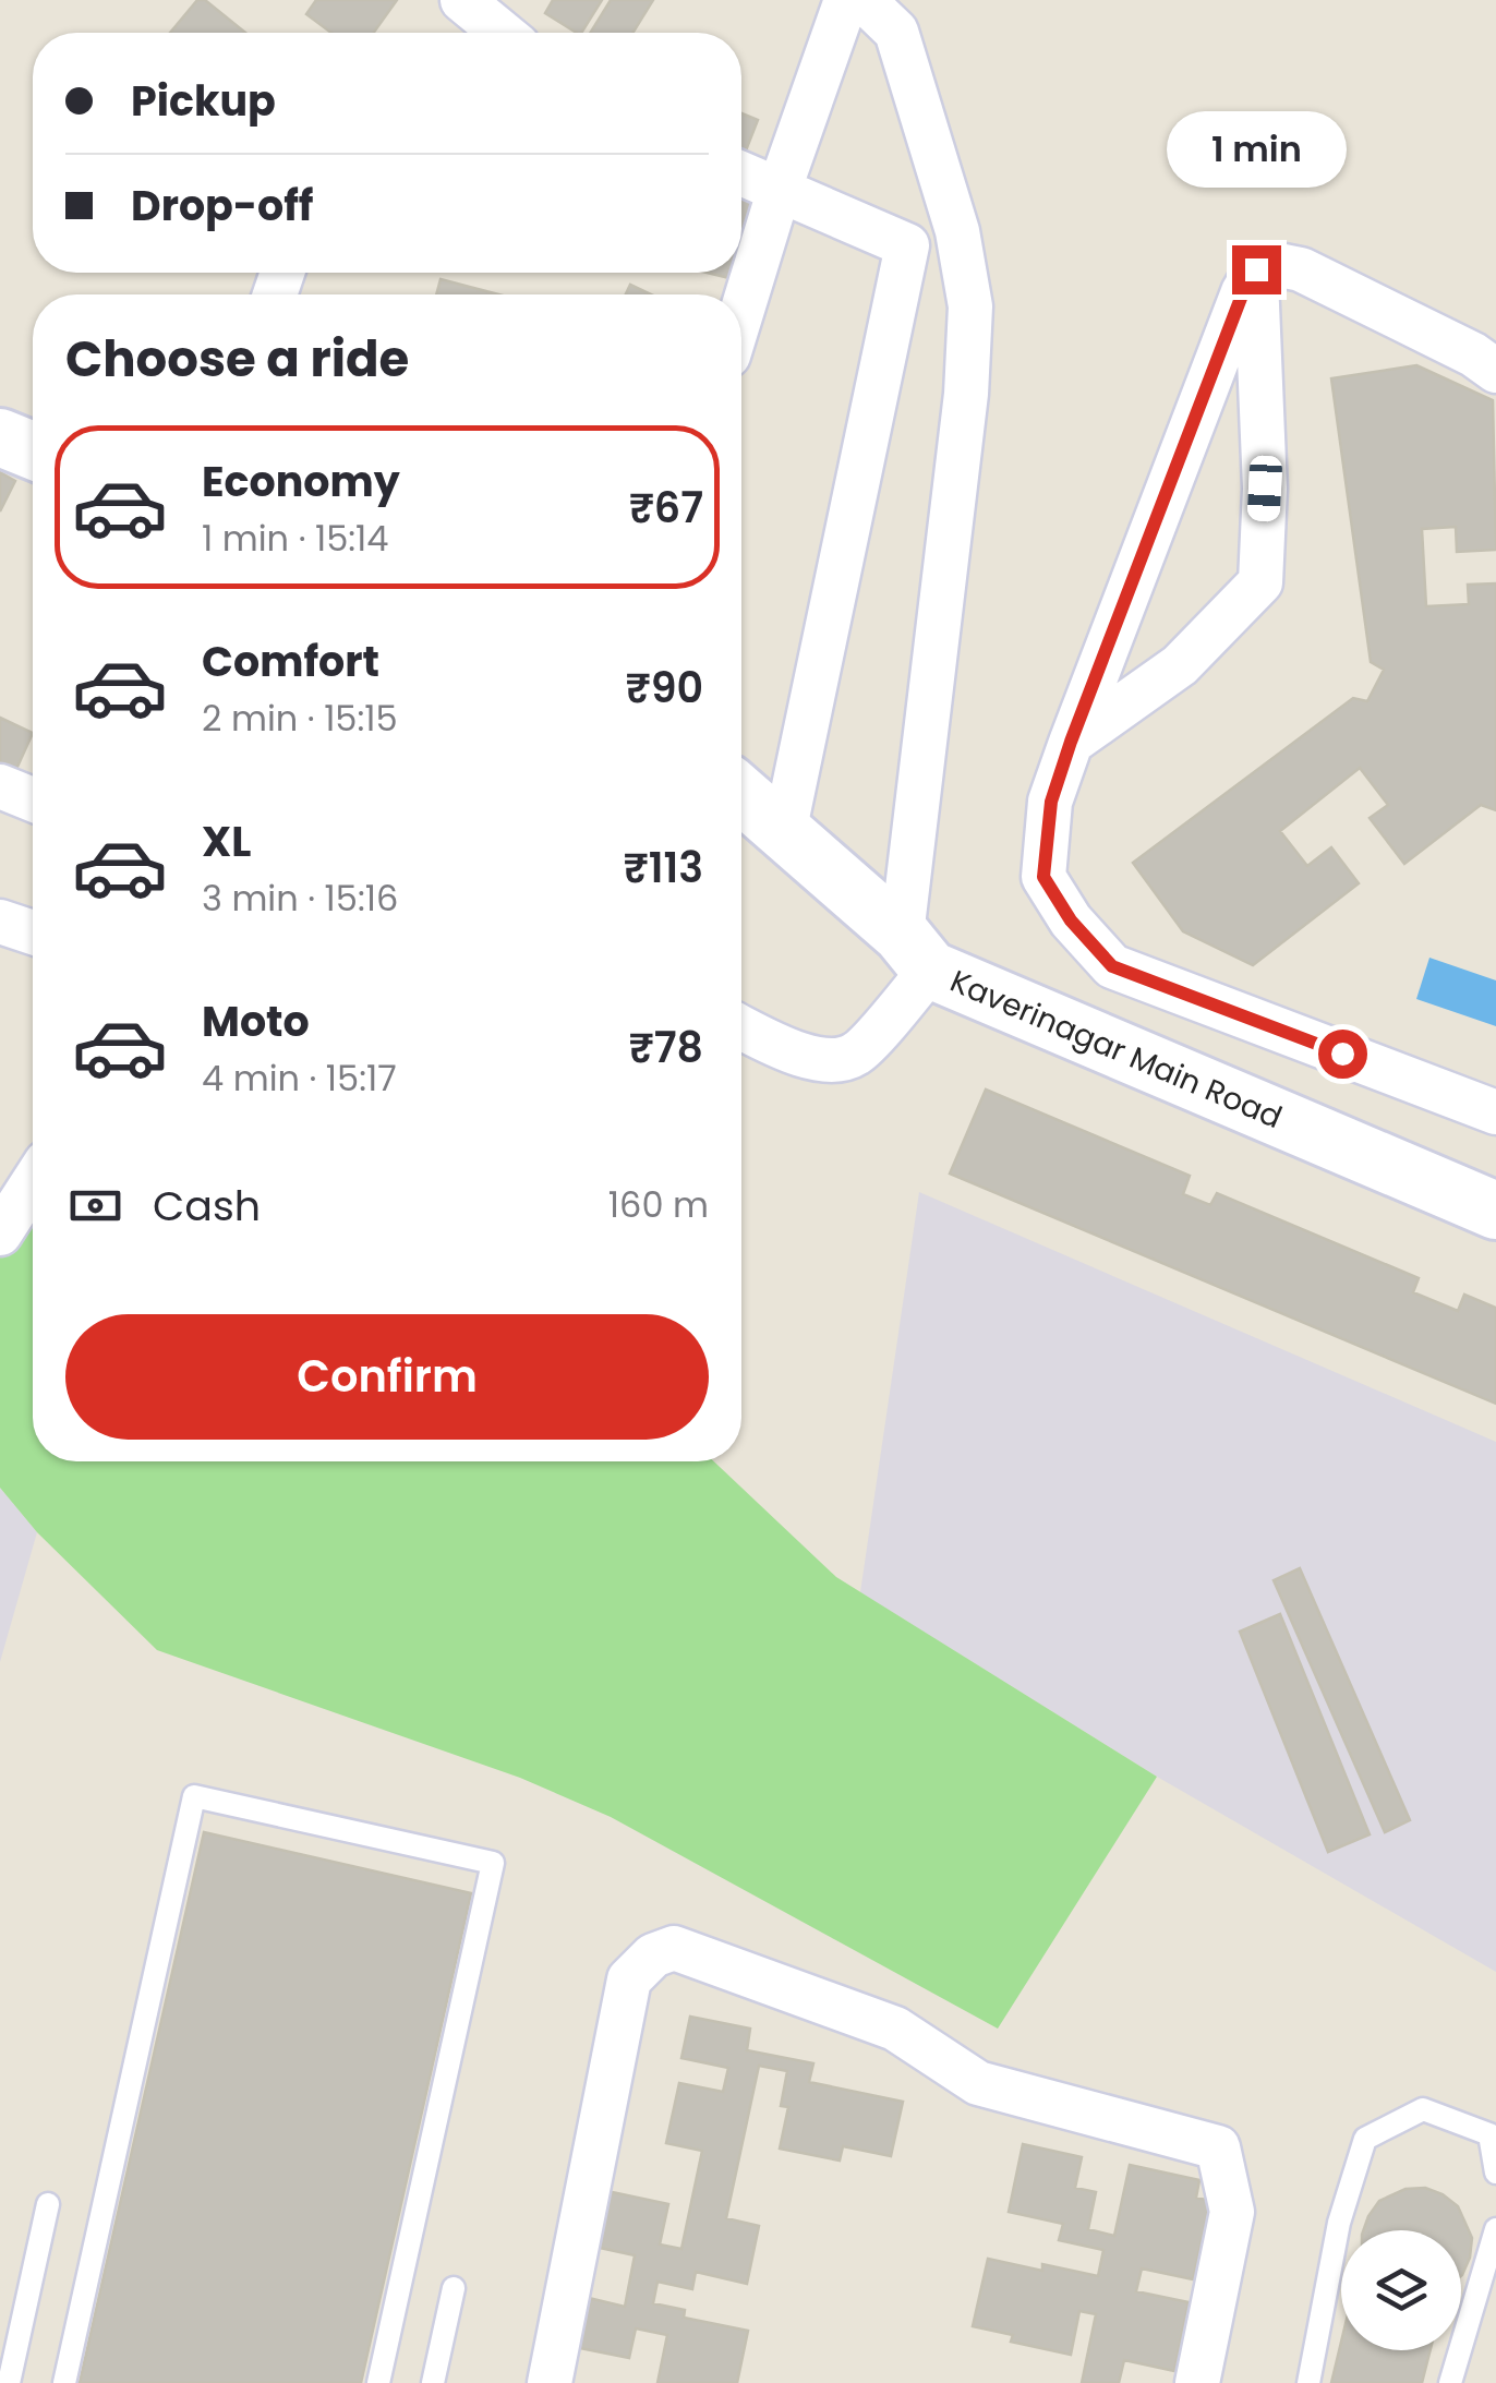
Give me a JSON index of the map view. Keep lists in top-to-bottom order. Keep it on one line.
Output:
{"streets":{"street":["Kaverinagar Main Road"]},"page":{"banner":["Pickup","Drop-off"],"bubble":"1 min","heading":"Choose a ride","list":[{"name":"Economy","note":"1 min · 15:14","value":"₹67"},{"name":"Comfort","note":"2 min · 15:15","value":"₹90"},{"name":"XL","note":"3 min · 15:16","value":"₹113"},{"name":"Moto","note":"4 min · 15:17","value":"₹78"}],"pay":["Cash","160 m"],"buttons":"Confirm"}}
